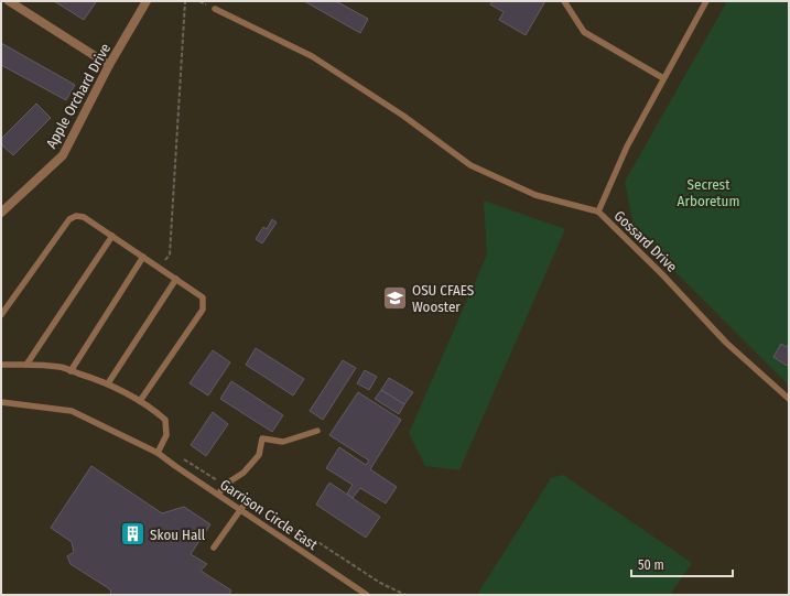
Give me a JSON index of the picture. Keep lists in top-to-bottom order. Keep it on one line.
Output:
{"streets":{"street":["Apple Orchard Drive"],"lane":["Gossard Drive","Garrison Circle East"]},"parks":["Secrest Arboretum"],"places":{"school or university":["OSU CFAES Wooster"],"building":["Skou Hall"]},"scale_bar":"50 m"}
